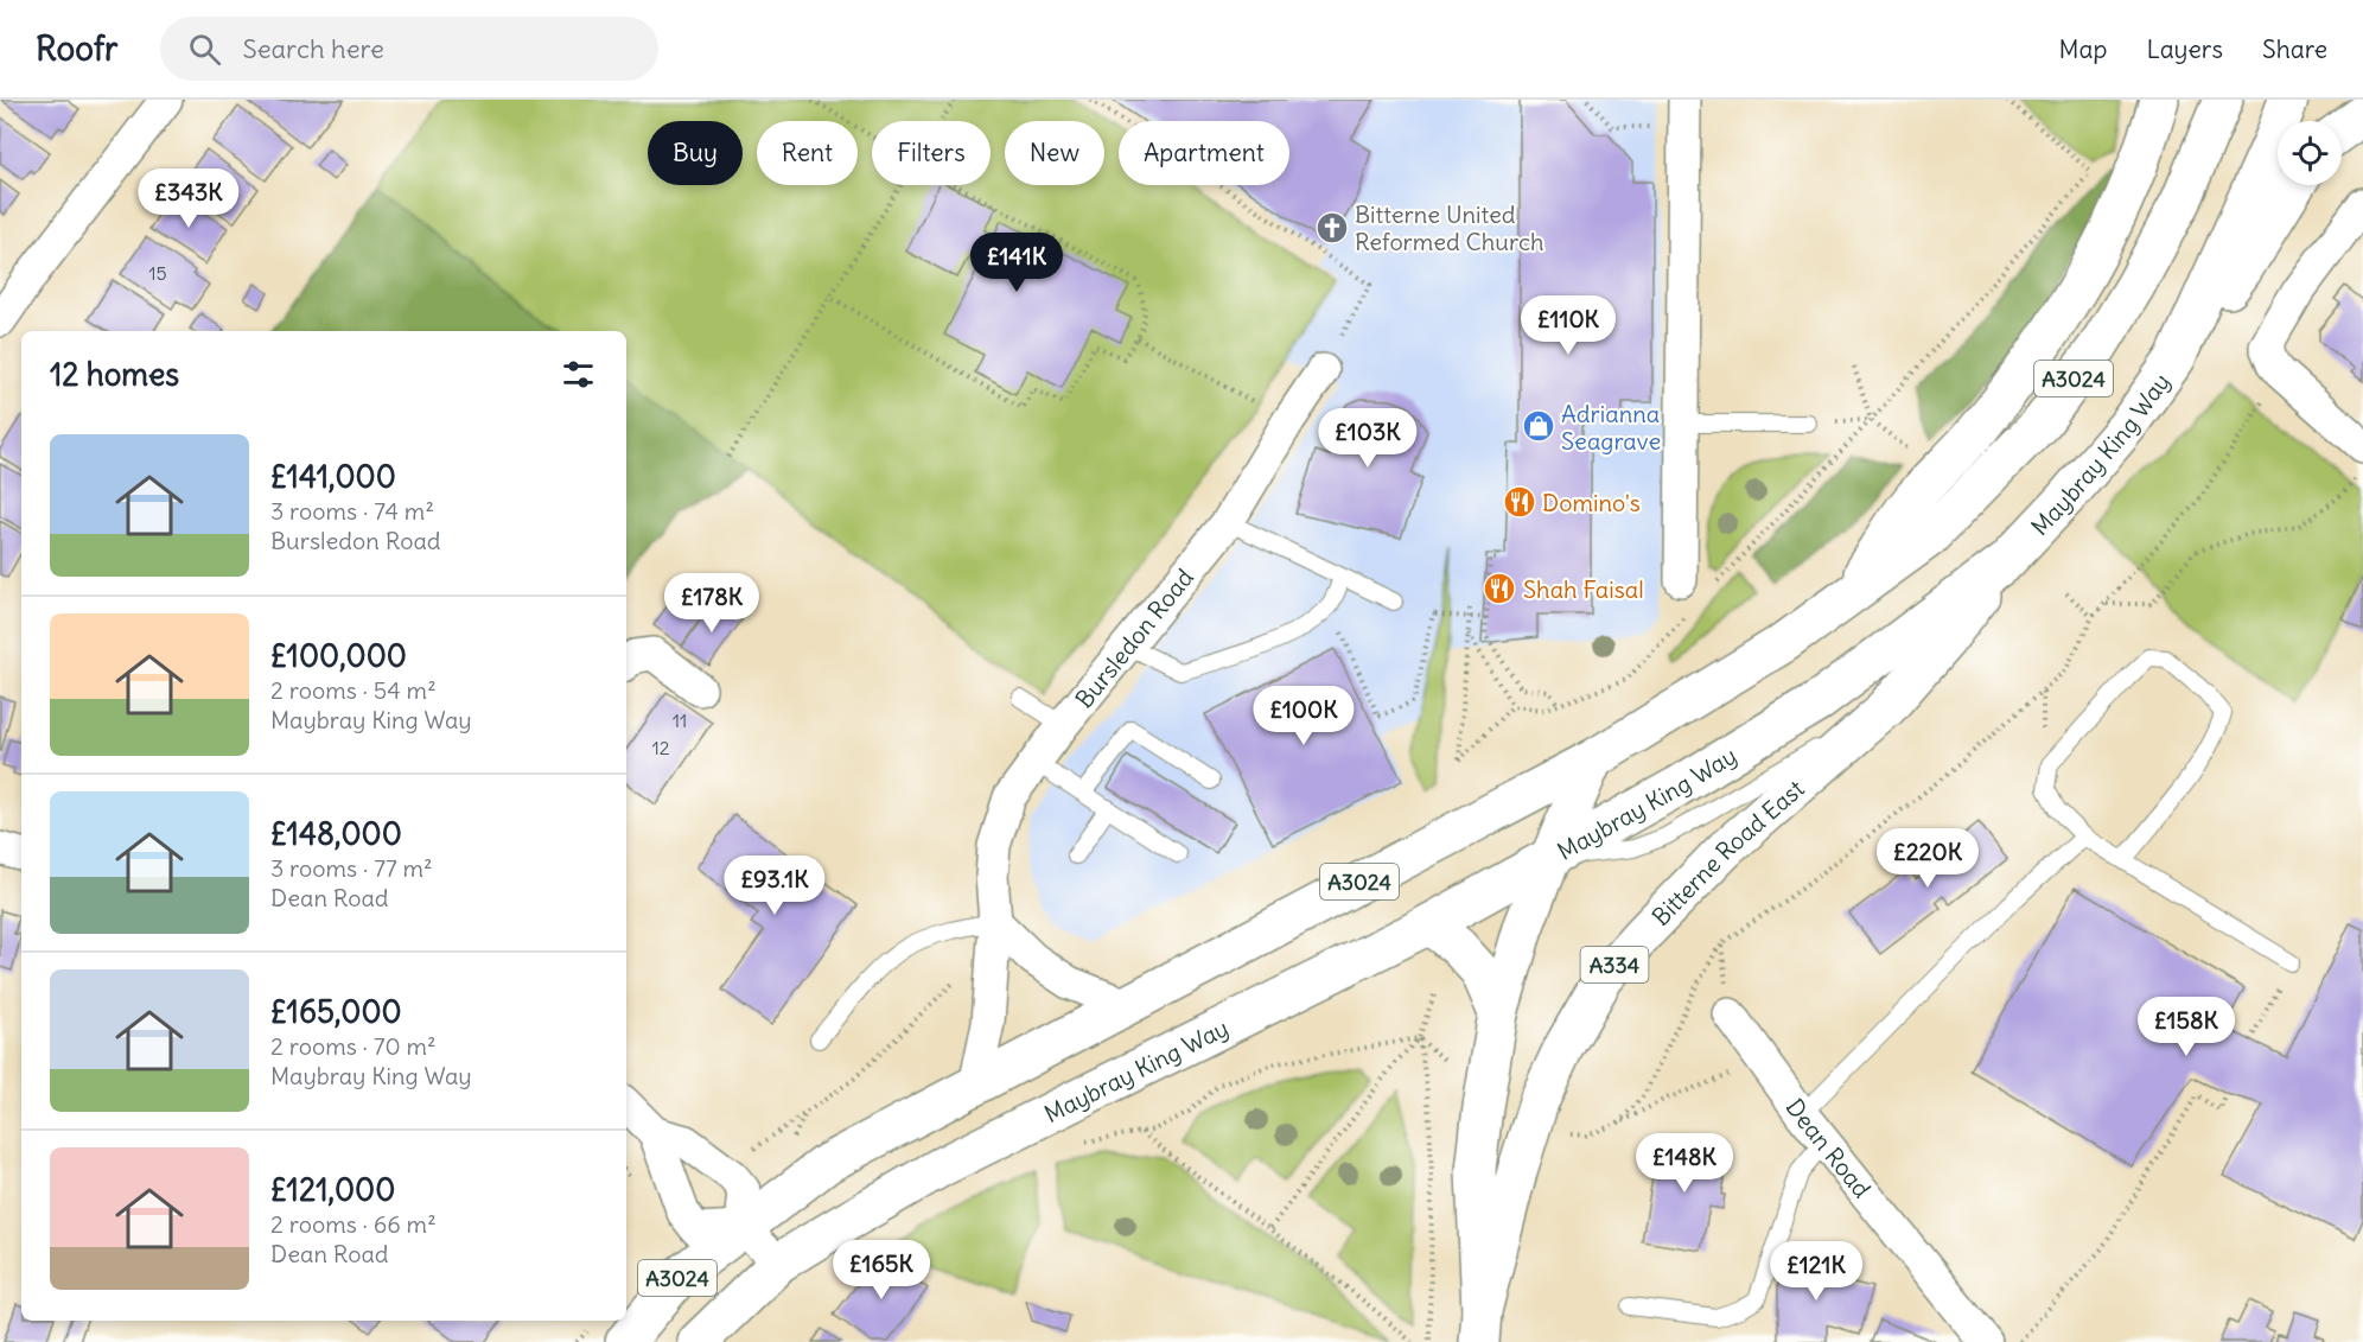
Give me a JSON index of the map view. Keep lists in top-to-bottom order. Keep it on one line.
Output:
{"streets":{"main road":["A3024","Maybray King Way","Bitterne Road East","A334"],"street":["Bursledon Road","Dean Road"]},"crossings":[["A3024","Maybray King Way"],["A3024","Bursledon Road"],["A3024","Bitterne Road East"],["Maybray King Way","Bitterne Road East"]],"places":{"church":["Bitterne United Reformed Church"],"shop":["Adrianna Seagrave"],"restaurant":["Domino's","Shah Faisal"]},"house_numbers":["15","11","12"],"page":{"header":"Roofr","search":"Search here","nav":["Map","Layers","Share"],"chip":["Buy","Rent","Filters","New","Apartment"],"price":["£343K","£141K","£110K","£103K","£178K","£100K","£220K","£93.1K","£158K","£148K","£165K","£121K"],"heading":"12 homes","list":[{"name":"£141,000","note":"3 rooms · 74 m² · Bursledon Road"},{"name":"£100,000","note":"2 rooms · 54 m² · Maybray King Way"},{"name":"£148,000","note":"3 rooms · 77 m² · Dean Road"},{"name":"£165,000","note":"2 rooms · 70 m² · Maybray King Way"},{"name":"£121,000","note":"2 rooms · 66 m² · Dean Road"}]}}
